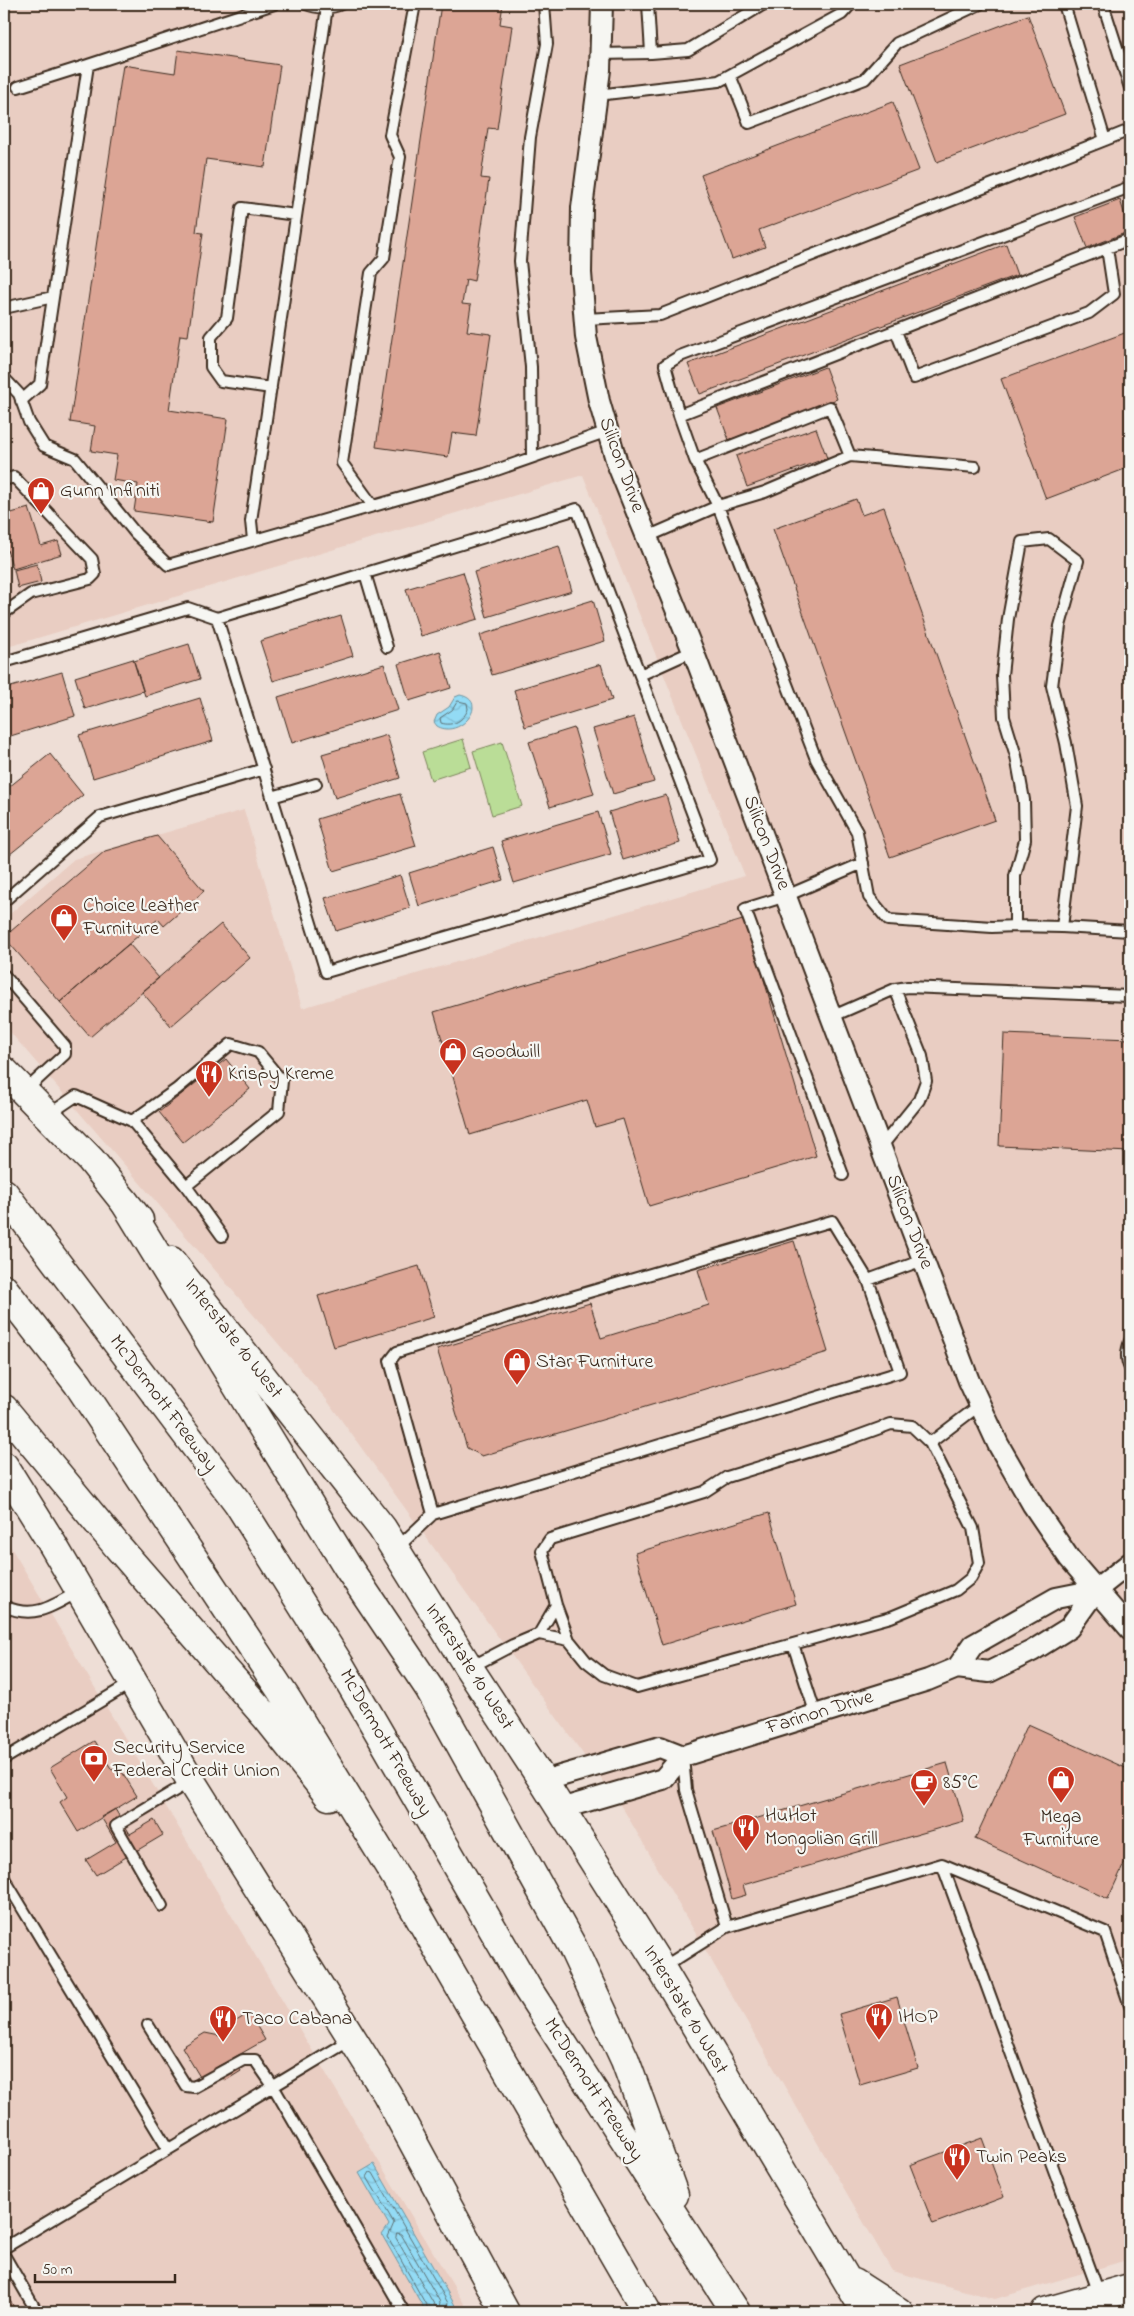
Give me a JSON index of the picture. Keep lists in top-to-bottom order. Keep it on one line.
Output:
{"streets":{"main road":["Interstate 10 West","McDermott Freeway"],"street":["Silicon Drive","Farinon Drive"]},"crossings":[["Silicon Drive","Farinon Drive"]],"places":{"shop":["Gunn Infiniti","Choice Leather Furniture","Goodwill","Star Furniture","Mega Furniture"],"restaurant":["Krispy Kreme","HuHot Mongolian Grill","IHOP","Taco Cabana","Twin Peaks"],"bank":["Security Service Federal Credit Union"],"cafe":["85°C"]},"scale_bar":"50 m"}
